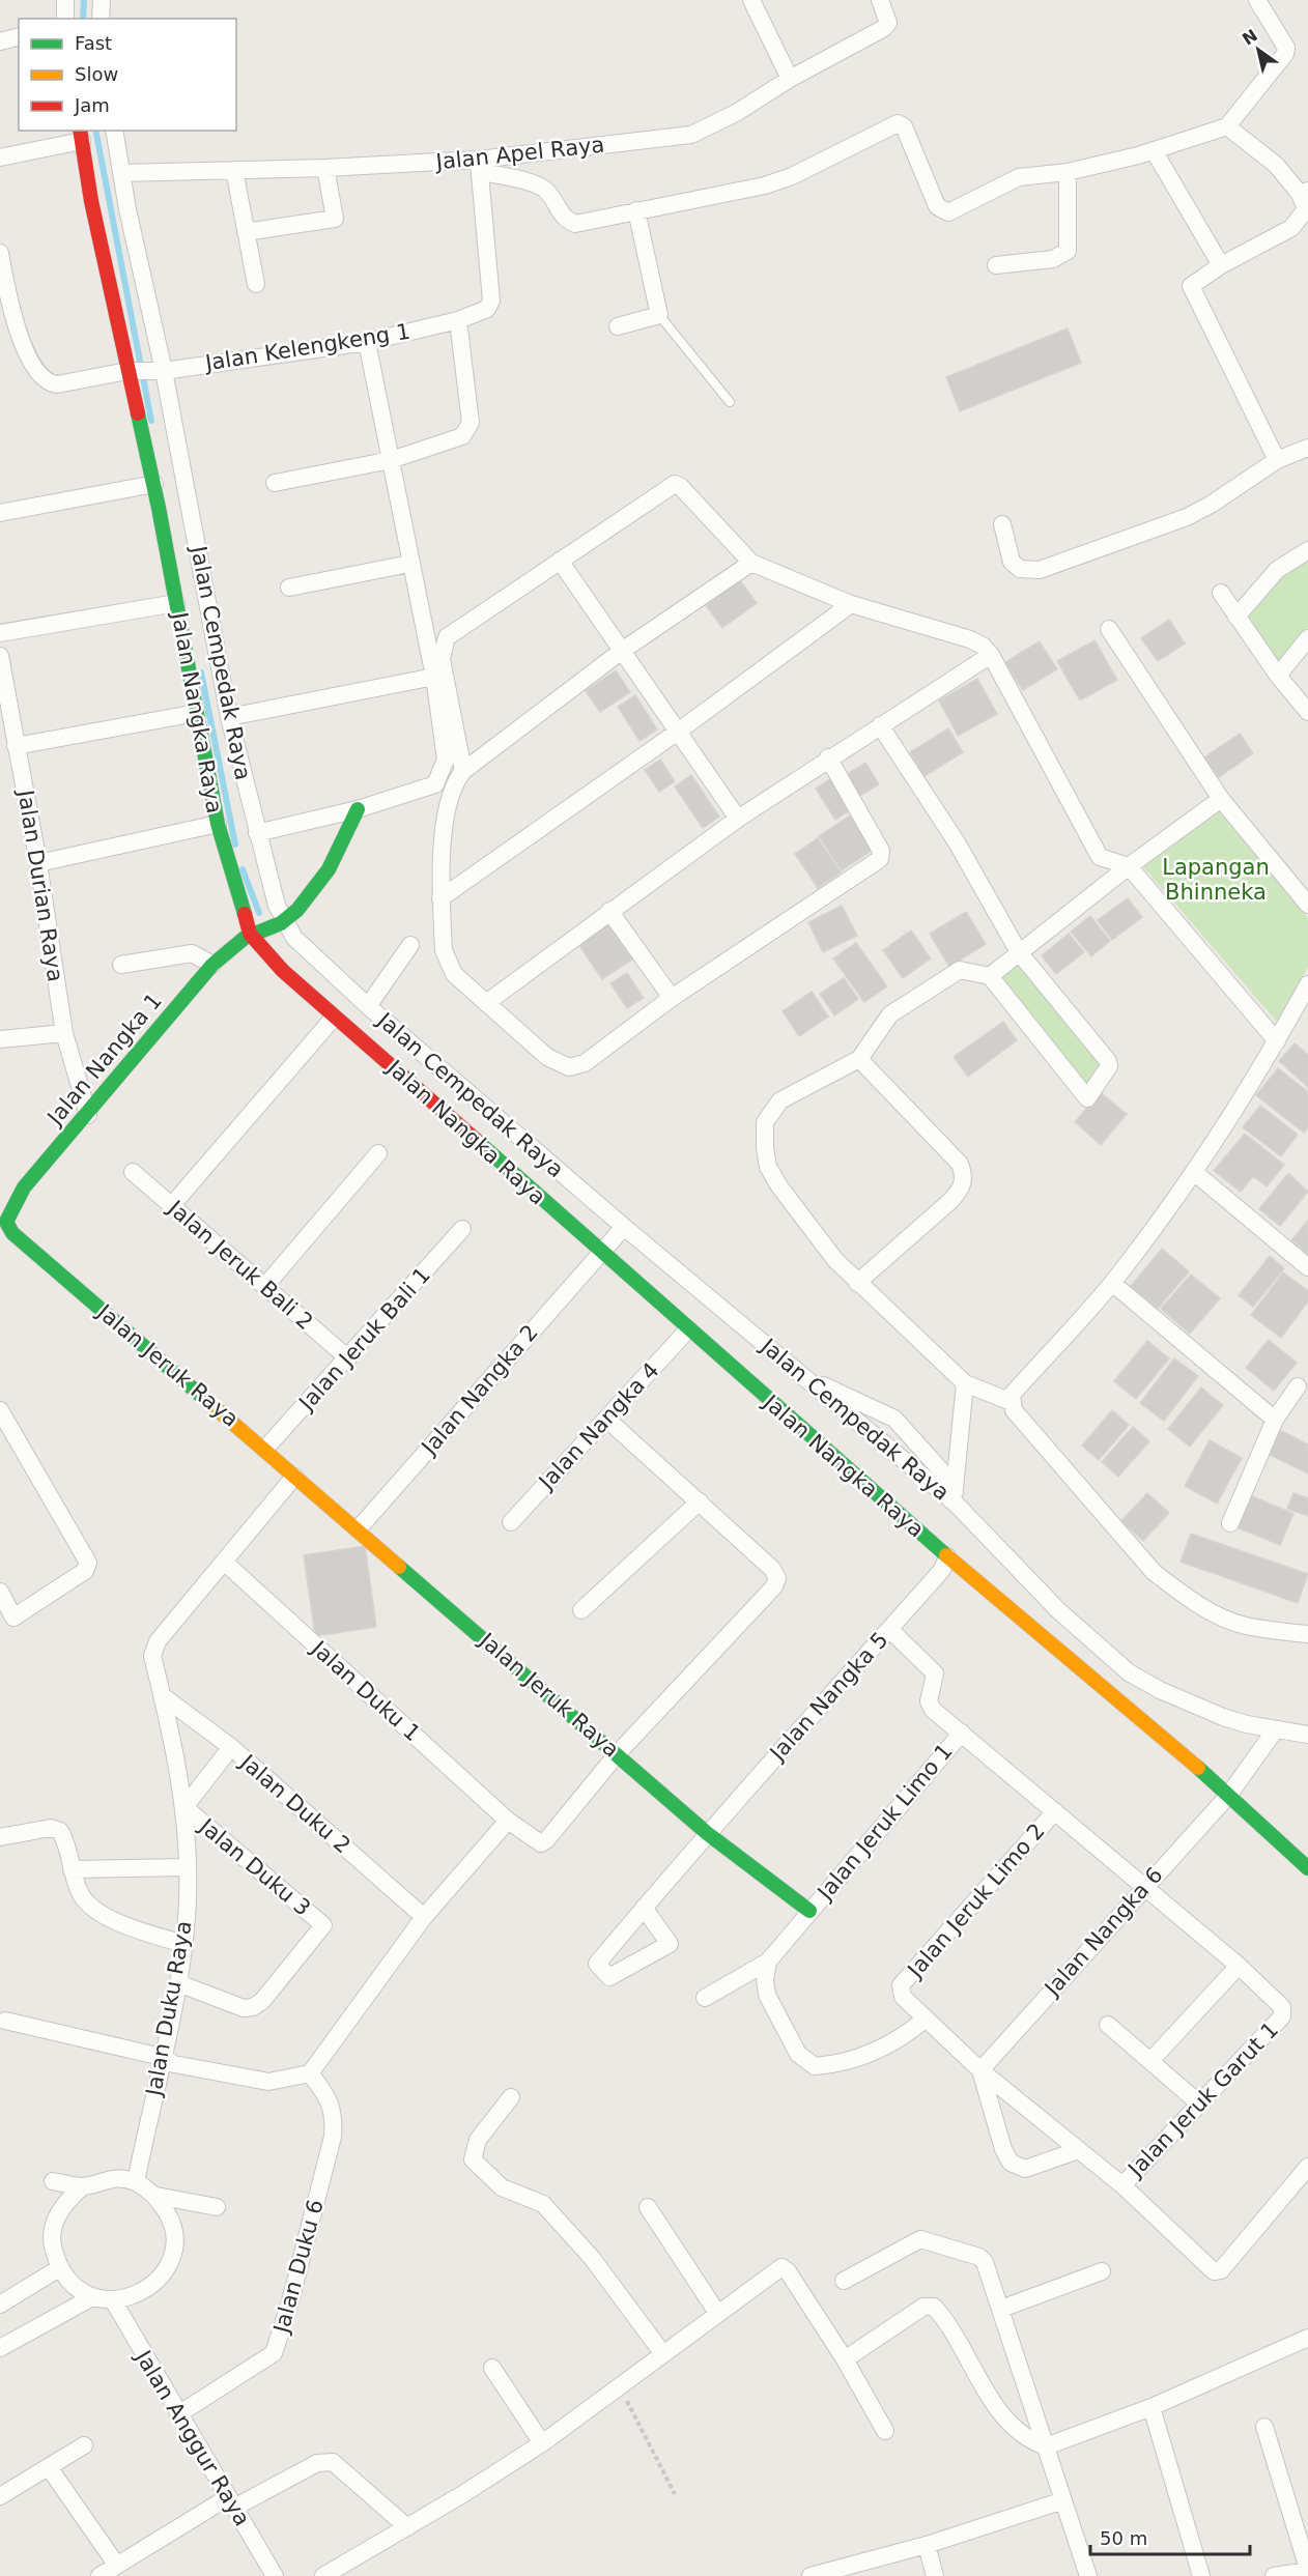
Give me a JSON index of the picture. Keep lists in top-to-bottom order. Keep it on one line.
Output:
{"streets":{"street":["Jalan Apel Raya","Jalan Kelengkeng 1","Jalan Cempedak Raya","Jalan Nangka Raya","Jalan Durian Raya","Jalan Nangka 1","Jalan Jeruk Bali 2","Jalan Jeruk Bali 1","Jalan Jeruk Raya","Jalan Nangka 2","Jalan Nangka 4","Jalan Duku 1","Jalan Nangka 5","Jalan Duku 2","Jalan Jeruk Limo 1","Jalan Duku 3","Jalan Jeruk Limo 2","Jalan Nangka 6","Jalan Duku Raya","Jalan Jeruk Garut 1","Jalan Duku 6","Jalan Anggur Raya"]},"crossings":[["Jalan Apel Raya","Jalan Kelengkeng 1"],["Jalan Apel Raya","Jalan Cempedak Raya"],["Jalan Kelengkeng 1","Jalan Cempedak Raya"],["Jalan Kelengkeng 1","Jalan Nangka Raya"],["Jalan Cempedak Raya","Jalan Nangka 2"],["Jalan Cempedak Raya","Jalan Nangka 6"],["Jalan Nangka Raya","Jalan Nangka 1"],["Jalan Nangka Raya","Jalan Nangka 2"],["Jalan Nangka Raya","Jalan Nangka 4"],["Jalan Nangka Raya","Jalan Nangka 5"],["Jalan Nangka Raya","Jalan Nangka 6"],["Jalan Durian Raya","Jalan Nangka 1"],["Jalan Nangka 1","Jalan Jeruk Raya"],["Jalan Jeruk Bali 2","Jalan Jeruk Bali 1"],["Jalan Jeruk Bali 1","Jalan Jeruk Raya"],["Jalan Jeruk Raya","Jalan Nangka 2"],["Jalan Jeruk Raya","Jalan Duku 1"],["Jalan Jeruk Raya","Jalan Nangka 5"],["Jalan Jeruk Raya","Jalan Jeruk Limo 1"],["Jalan Jeruk Raya","Jalan Duku Raya"],["Jalan Duku 1","Jalan Duku Raya"],["Jalan Duku 2","Jalan Duku Raya"],["Jalan Duku 3","Jalan Duku Raya"],["Jalan Duku Raya","Jalan Anggur Raya"],["Jalan Duku 6","Jalan Anggur Raya"]],"parks":["Lapangan Bhinneka"],"legend":["Fast","Slow","Jam"],"scale_bar":"50 m","north":"top left"}
